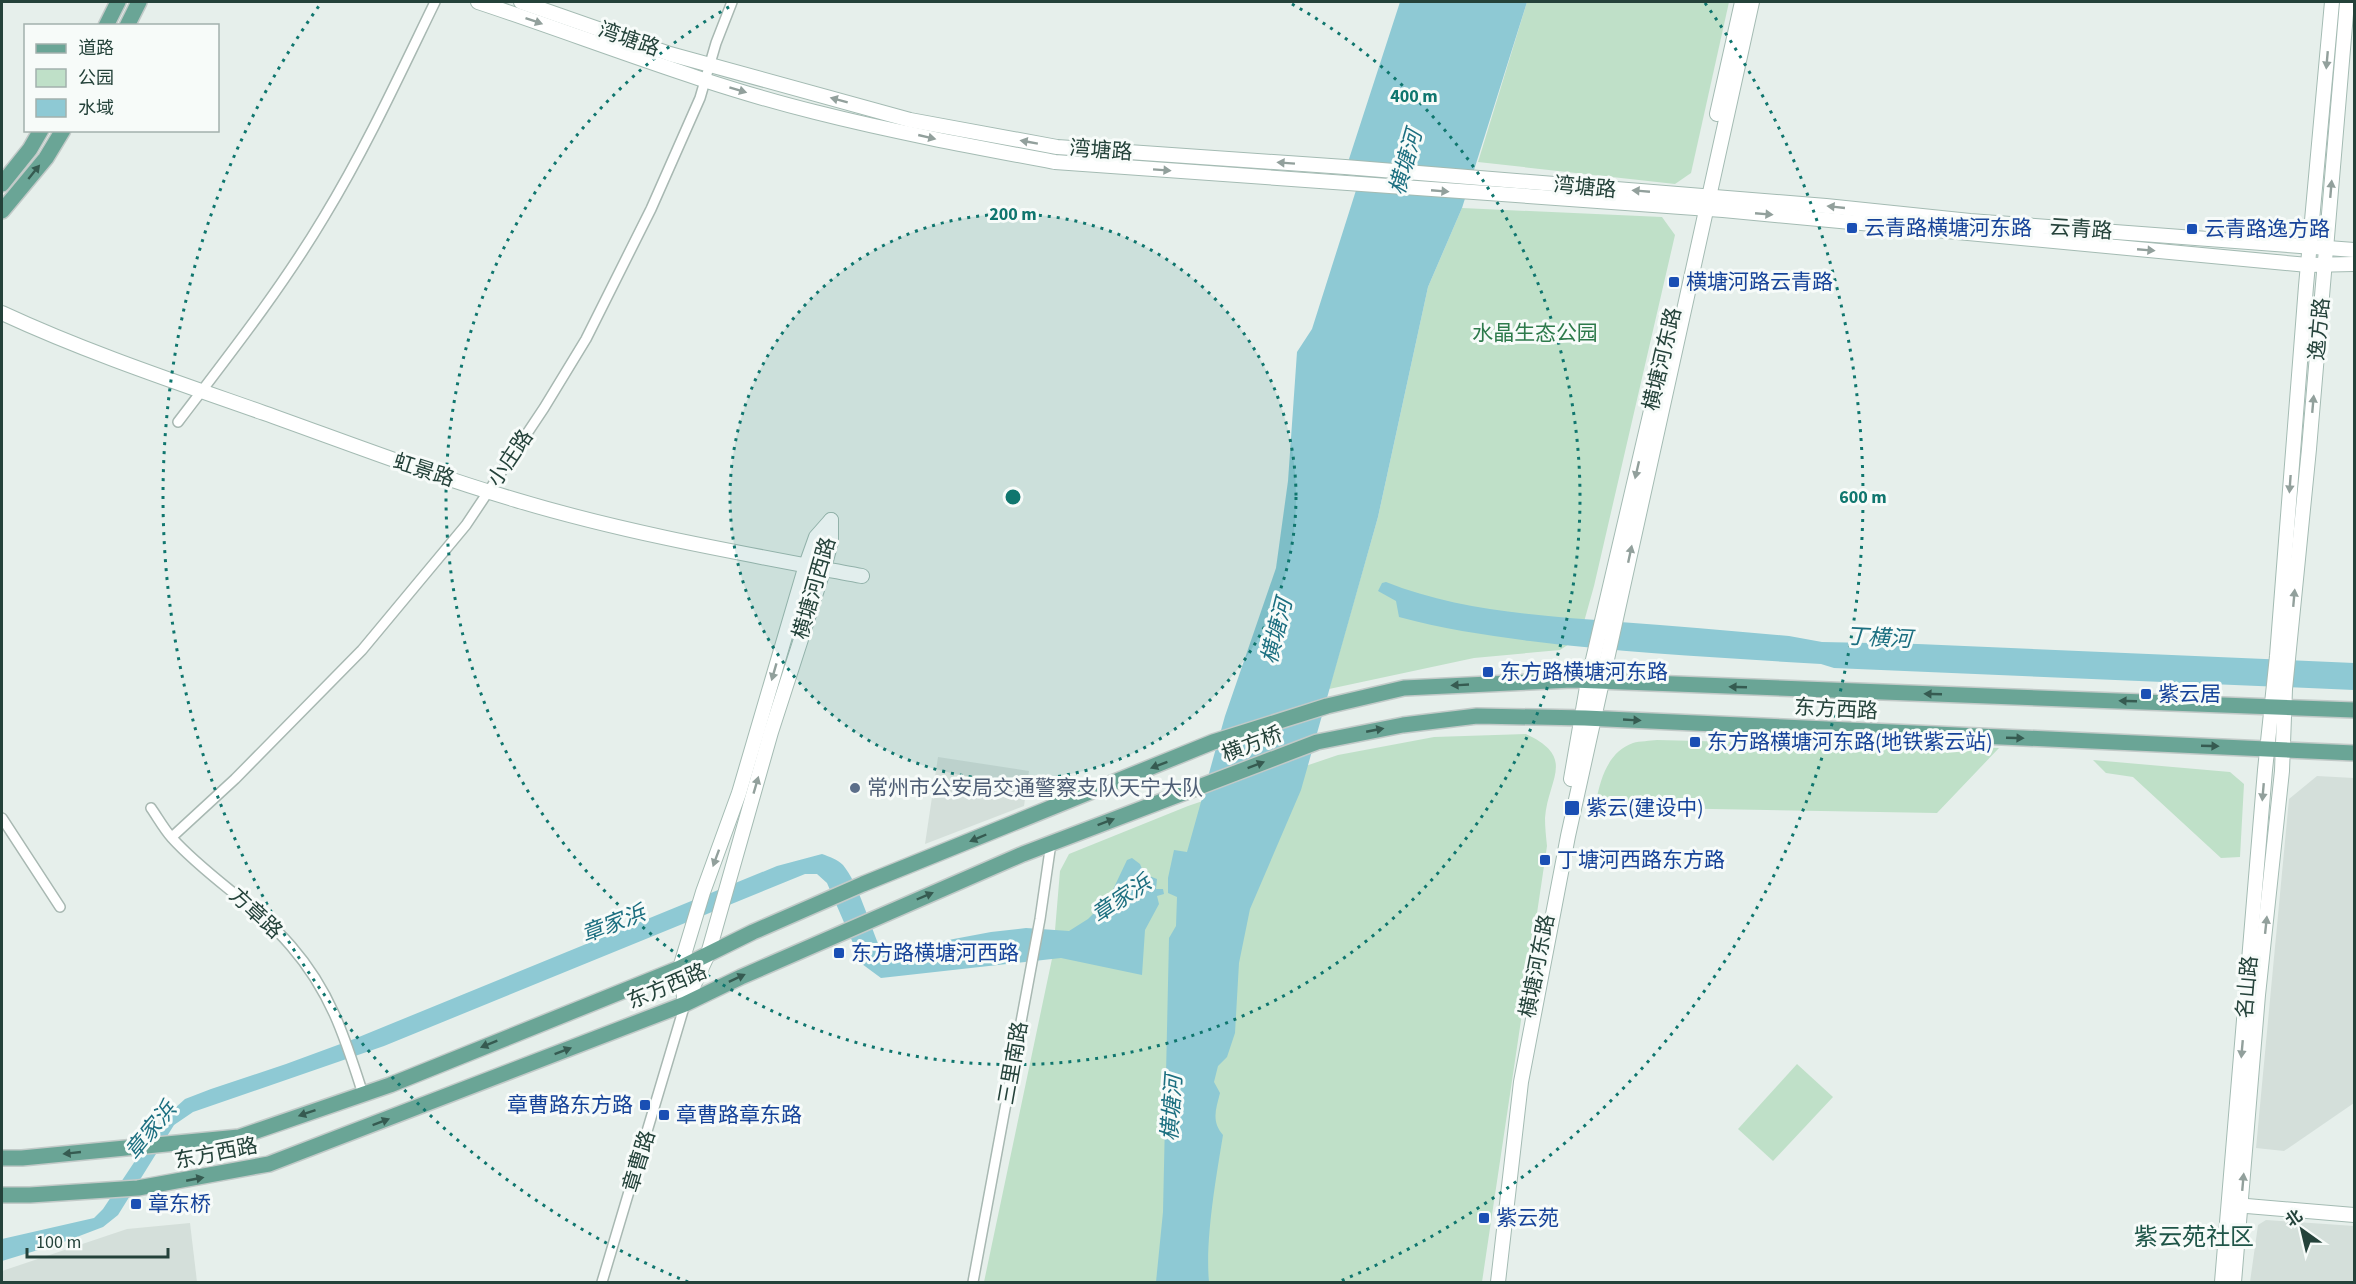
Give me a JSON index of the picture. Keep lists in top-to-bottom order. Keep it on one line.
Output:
{"streets":{"main road":["东方西路","横方桥"],"street":["湾塘路","云青路","逸方路","横塘河东路","小庄路","虹景路","横塘河西路","方章路","名山路","三里南路","章曹路"]},"crossings":[["湾塘路","云青路"],["湾塘路","横塘河东路"],["湾塘路","小庄路"],["云青路","逸方路"],["云青路","横塘河东路"],["逸方路","名山路"],["横塘河东路","东方西路"],["小庄路","虹景路"],["小庄路","方章路"],["虹景路","横塘河西路"],["横塘河西路","东方西路"],["横塘河西路","章曹路"],["东方西路","横方桥"],["东方西路","方章路"],["东方西路","名山路"],["东方西路","三里南路"],["东方西路","章曹路"]],"districts":["紫云苑社区"],"water":["横塘河","丁横河","章家浜"],"parks":["水晶生态公园"],"places":{"transit":["云青路横塘河东路","云青路逸方路","横塘河路云青路","东方路横塘河东路","紫云居","东方路横塘河东路(地铁紫云站)","紫云(建设中)","丁塘河西路东方路","东方路横塘河西路","章曹路东方路","章曹路章东路","章东桥","紫云苑"],"other":["常州市公安局交通警察支队天宁大队"]},"legend":["道路","公园","水域"],"scale_bar":"100 m","north":"top left","rings":["400 m","200 m","600 m"]}
